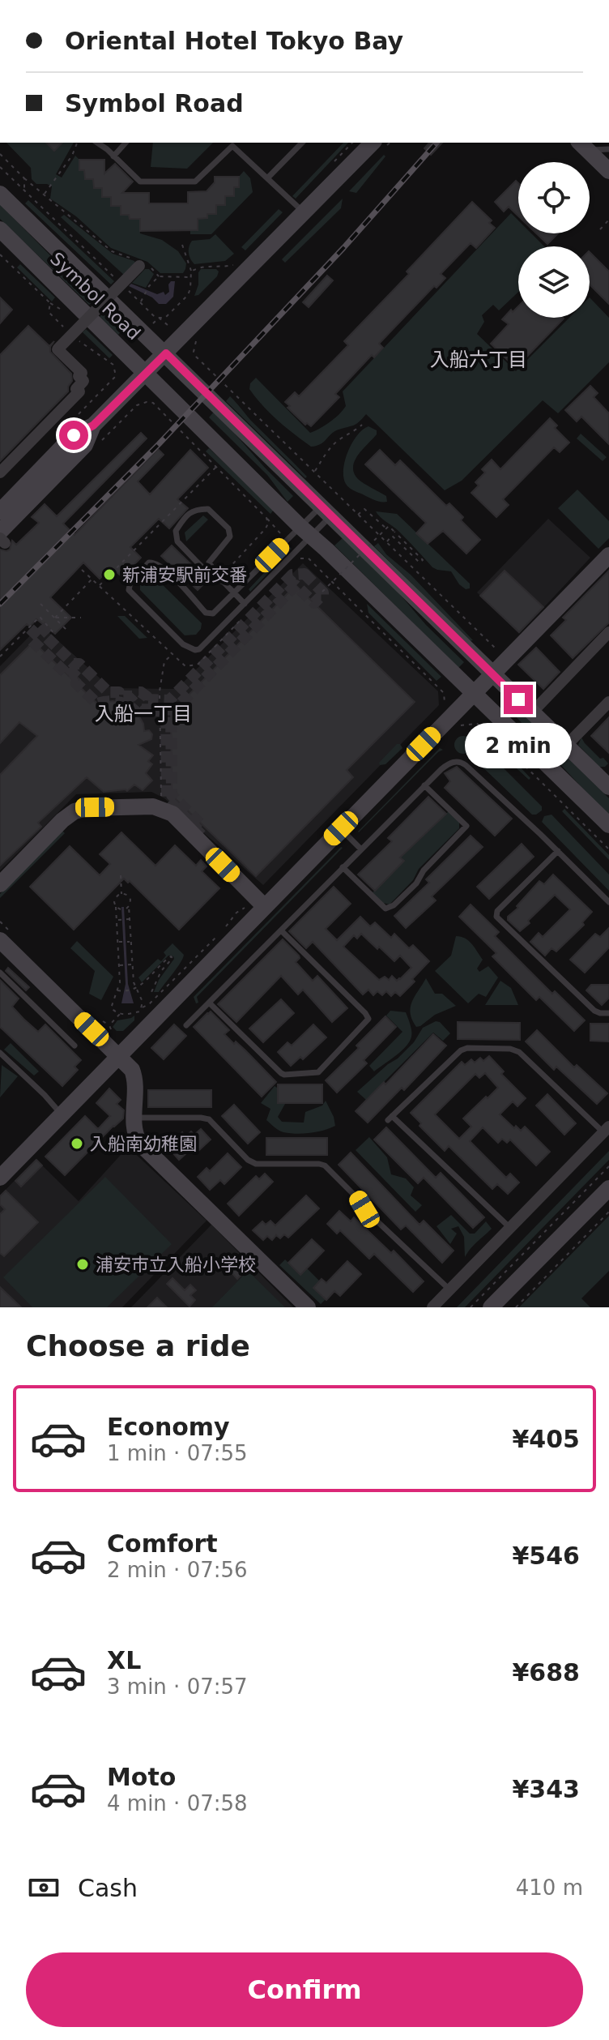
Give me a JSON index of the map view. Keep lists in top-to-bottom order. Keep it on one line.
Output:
{"streets":{"street":["Symbol Road"]},"districts":["入船六丁目","入船一丁目"],"places":["新浦安駅前交番","入船南幼稚園","浦安市立入船小学校"],"page":{"banner":["Oriental Hotel Tokyo Bay","Symbol Road"],"bubble":"2 min","heading":"Choose a ride","list":[{"name":"Economy","note":"1 min · 07:55","value":"¥405"},{"name":"Comfort","note":"2 min · 07:56","value":"¥546"},{"name":"XL","note":"3 min · 07:57","value":"¥688"},{"name":"Moto","note":"4 min · 07:58","value":"¥343"}],"pay":["Cash","410 m"],"buttons":"Confirm"}}
